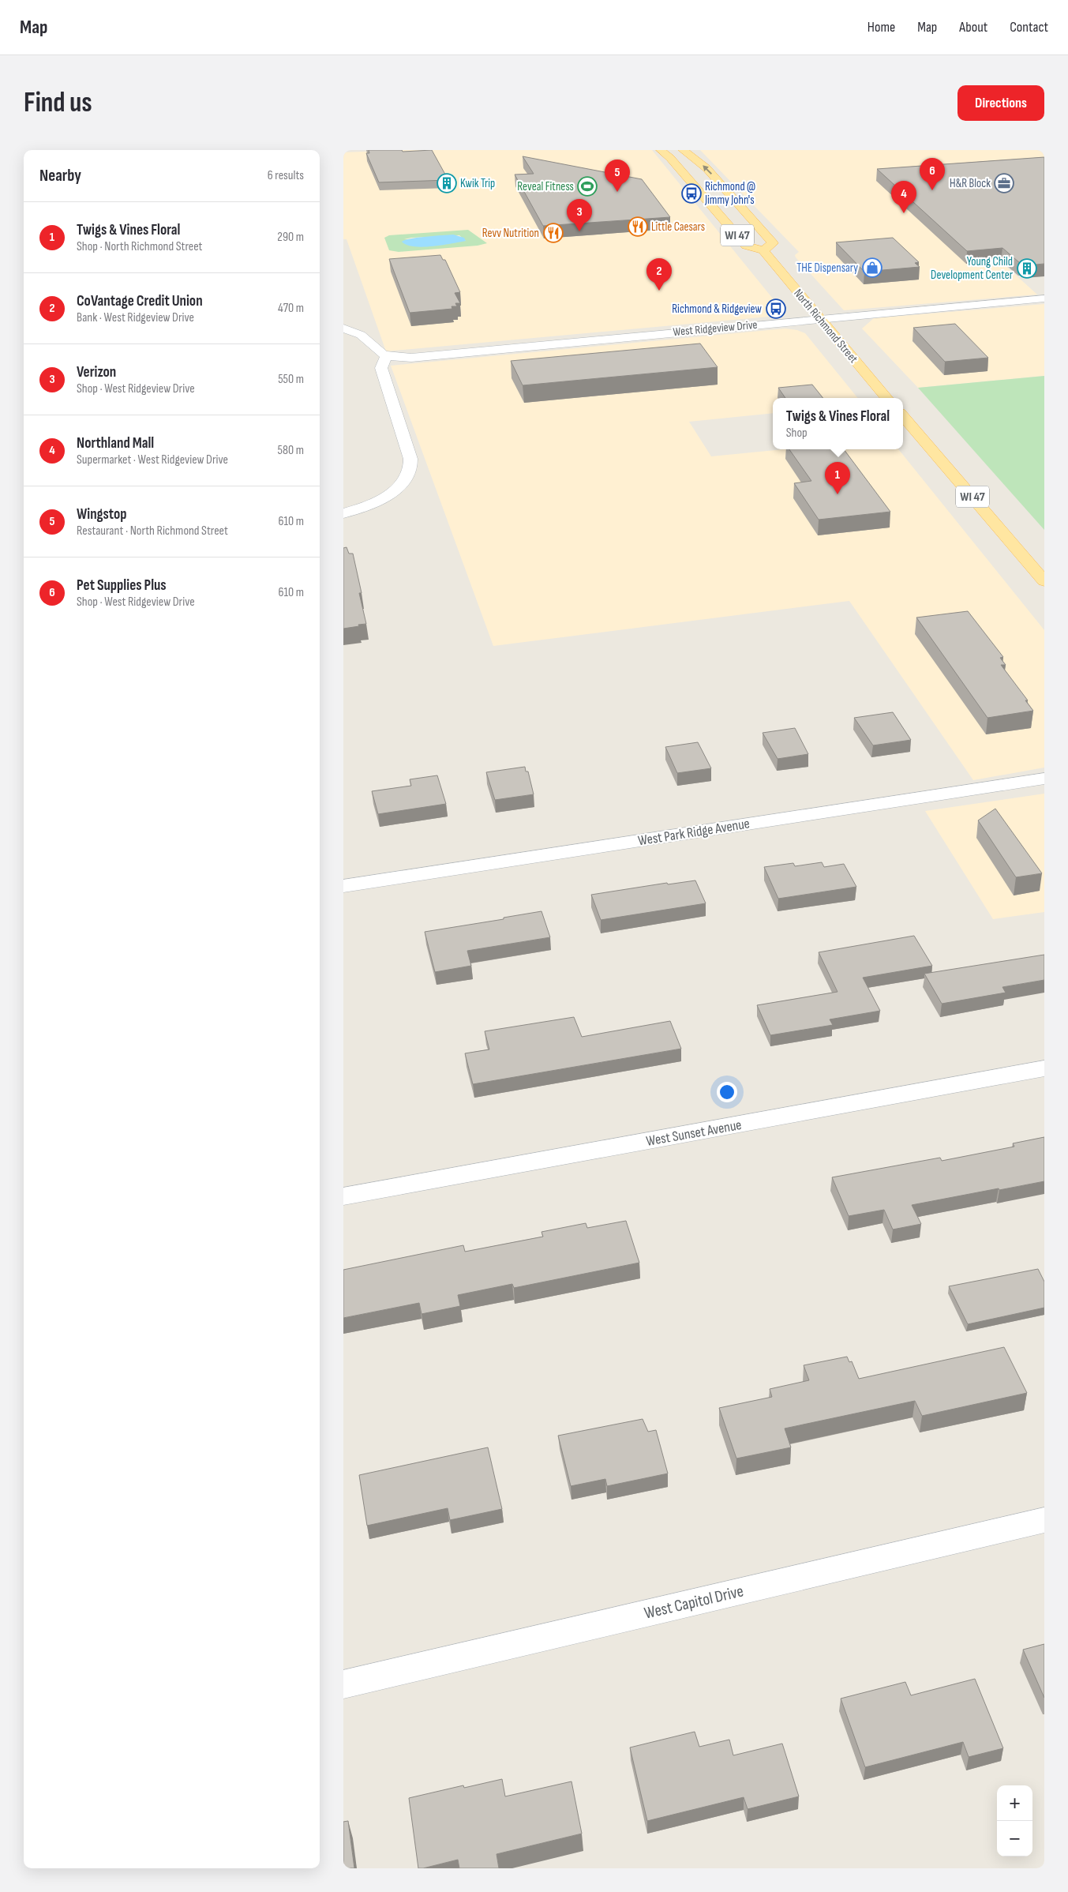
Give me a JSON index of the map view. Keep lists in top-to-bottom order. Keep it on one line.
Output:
{"streets":{"main road":["WI 47","North Richmond Street"],"street":["West Ridgeview Drive","West Park Ridge Avenue","West Sunset Avenue","West Capitol Drive"]},"crossings":[["WI 47","North Richmond Street"],["North Richmond Street","West Ridgeview Drive"]],"places":{"building":["Kwik Trip","Young Child Development Center"],"office":["H&R Block"],"sports":["Reveal Fitness"],"bus stop":["Richmond @ Jimmy John's","Richmond & Ridgeview"],"restaurant":["Little Caesars","Revv Nutrition"],"shop":["THE Dispensary"]},"page":{"header":"Map","nav":["Home","Map","About","Contact"],"buttons":"Directions","title":"Find us","heading":["Nearby","6 results"],"pins":["6","5","4","3","2","1"],"list":[{"mark":"1","name":"Twigs & Vines Floral","note":"Shop · North Richmond Street","value":"290 m"},{"mark":"2","name":"CoVantage Credit Union","note":"Bank · West Ridgeview Drive","value":"470 m"},{"mark":"3","name":"Verizon","note":"Shop · West Ridgeview Drive","value":"550 m"},{"mark":"4","name":"Northland Mall","note":"Supermarket · West Ridgeview Drive","value":"580 m"},{"mark":"5","name":"Wingstop","note":"Restaurant · North Richmond Street","value":"610 m"},{"mark":"6","name":"Pet Supplies Plus","note":"Shop · West Ridgeview Drive","value":"610 m"}],"popup":["Twigs & Vines Floral","Shop"],"map_buttons":["+","−"]}}
